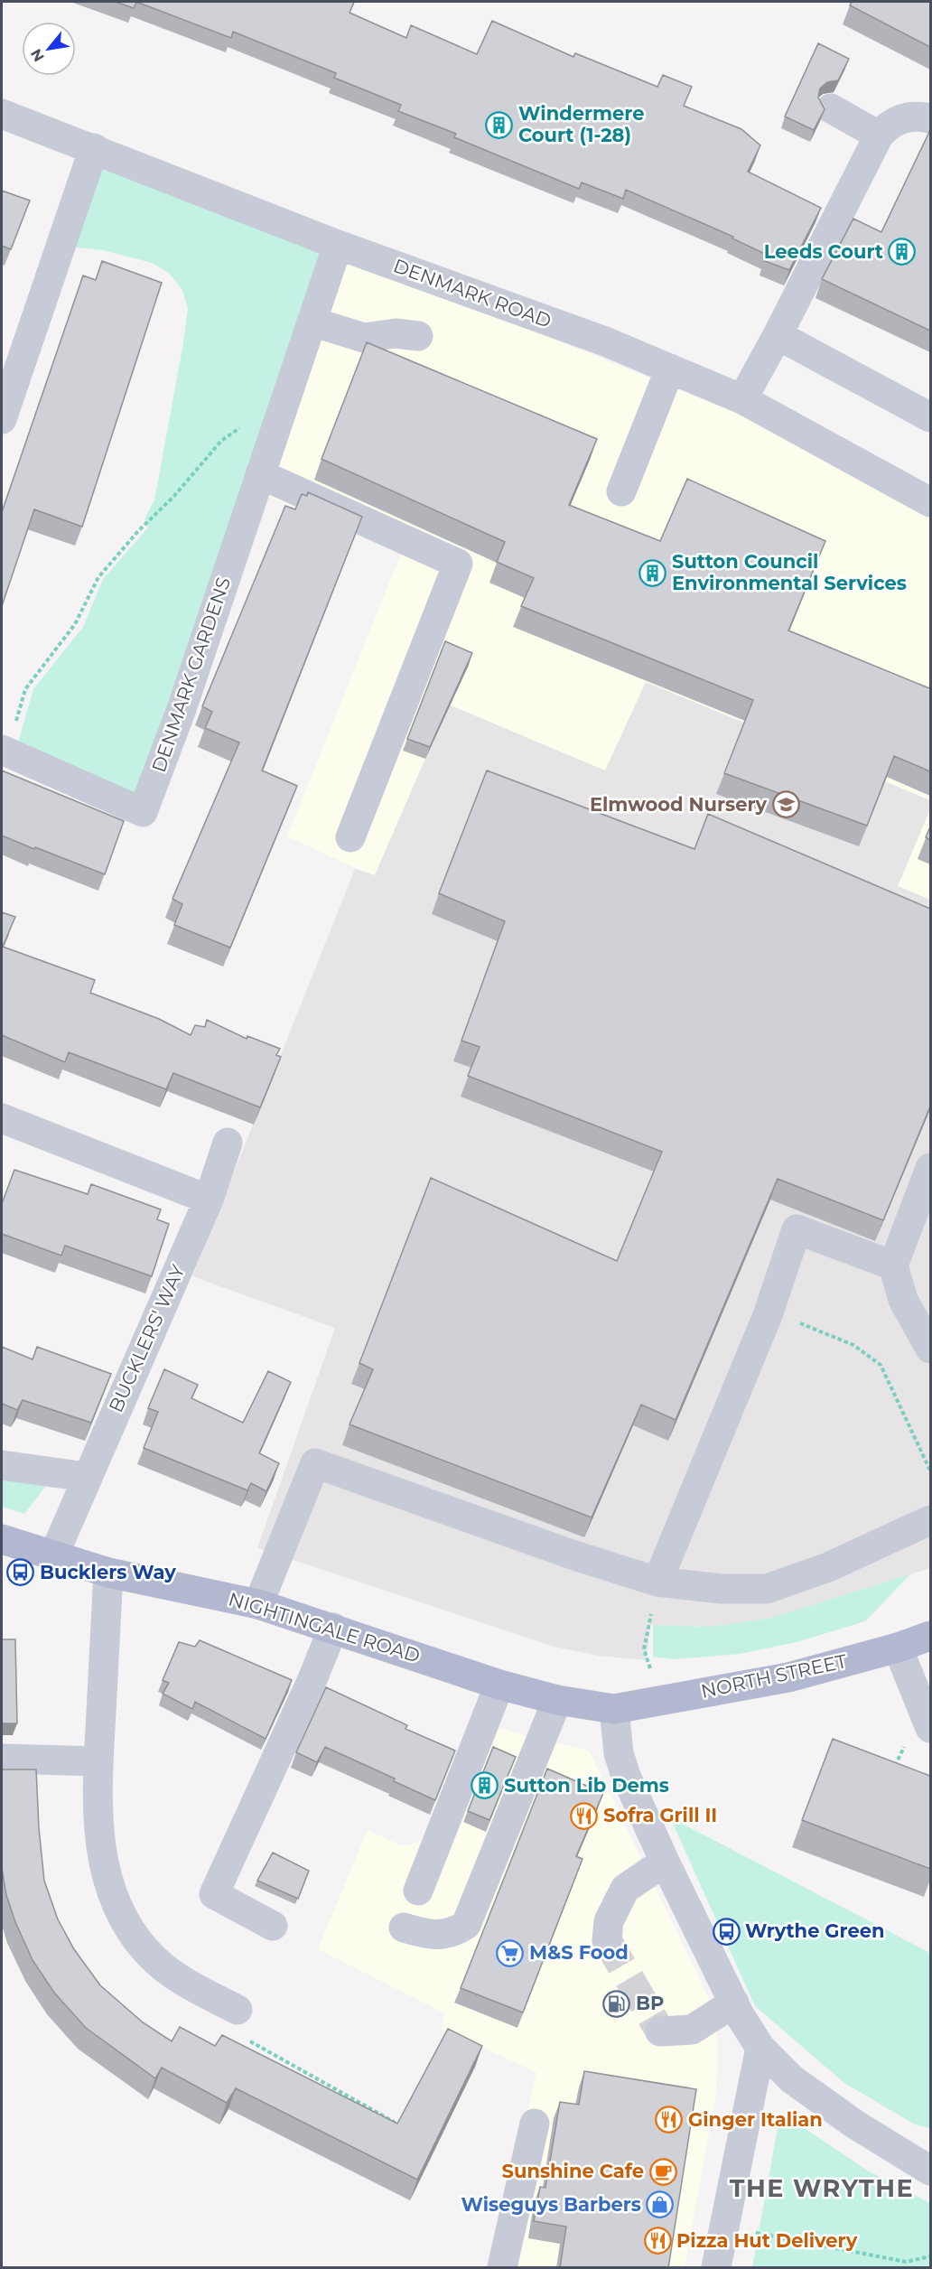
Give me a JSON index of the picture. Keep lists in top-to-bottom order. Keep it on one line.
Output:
{"streets":{"main road":["NIGHTINGALE ROAD","NORTH STREET"],"street":["DENMARK ROAD","DENMARK GARDENS","BUCKLERS' WAY"]},"crossings":[["DENMARK ROAD","DENMARK GARDENS"],["BUCKLERS' WAY","NIGHTINGALE ROAD"],["NIGHTINGALE ROAD","NORTH STREET"]],"districts":["THE WRYTHE"],"places":{"building":["Windermere Court (1-28)","Leeds Court","Sutton Council Environmental Services","Sutton Lib Dems"],"school or university":["Elmwood Nursery"],"bus stop":["Bucklers Way","Wrythe Green"],"restaurant":["Sofra Grill II","Ginger Italian","Pizza Hut Delivery"],"supermarket":["M&S Food"],"fuel station":["BP"],"cafe":["Sunshine Cafe"],"shop":["Wiseguys Barbers"]},"north":"bottom left"}
